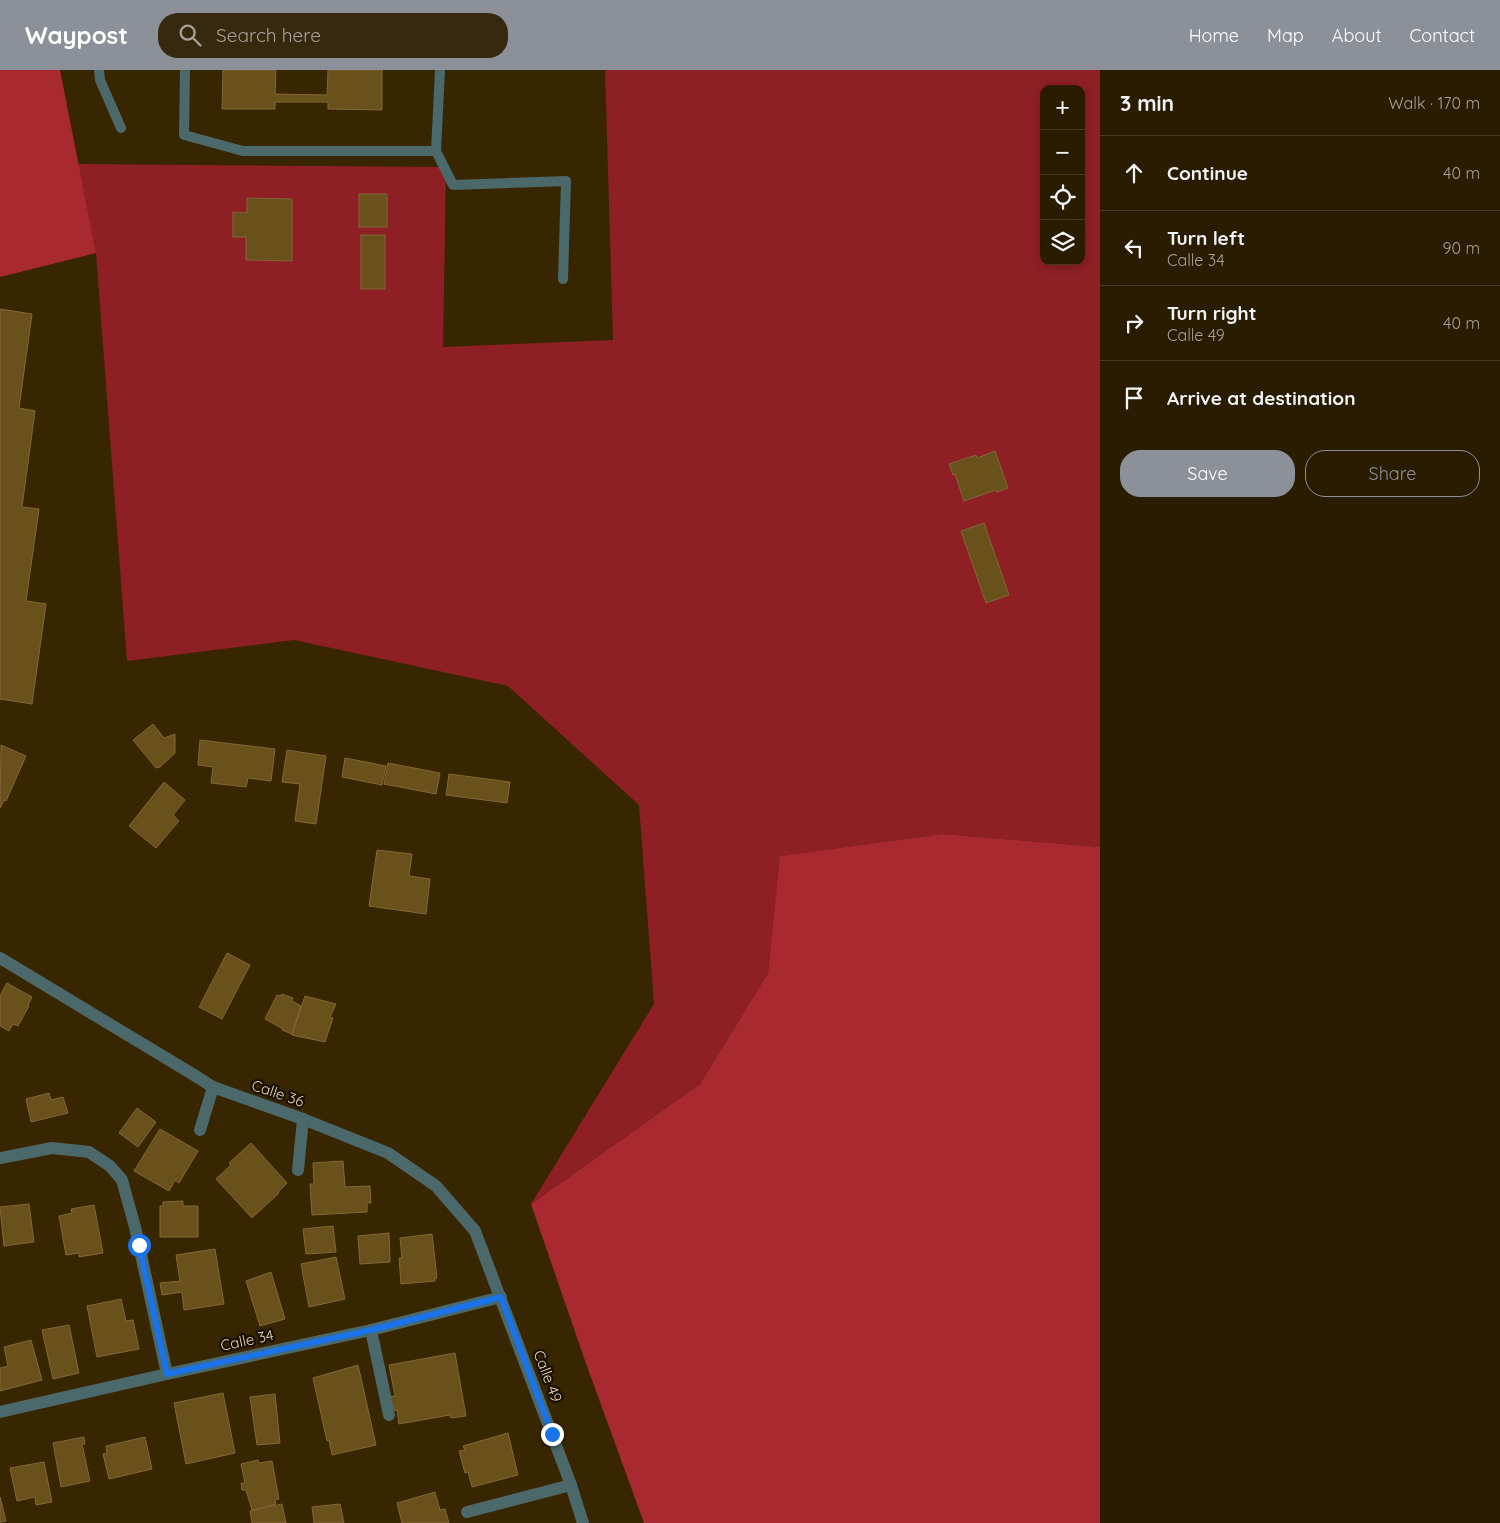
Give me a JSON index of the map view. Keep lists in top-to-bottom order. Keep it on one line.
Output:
{"streets":{"street":["Calle 36","Calle 34","Calle 49"]},"crossings":[["Calle 36","Calle 34"],["Calle 36","Calle 49"],["Calle 34","Calle 49"]],"page":{"header":"Waypost","search":"Search here","nav":["Home","Map","About","Contact"],"heading":["3 min","Walk · 170 m"],"map_buttons":["+","−"],"list":[["Continue","40 m"],["Turn left","Calle 34","90 m"],["Turn right","Calle 49","40 m"],"Arrive at destination"],"buttons":["Save","Share"]}}
